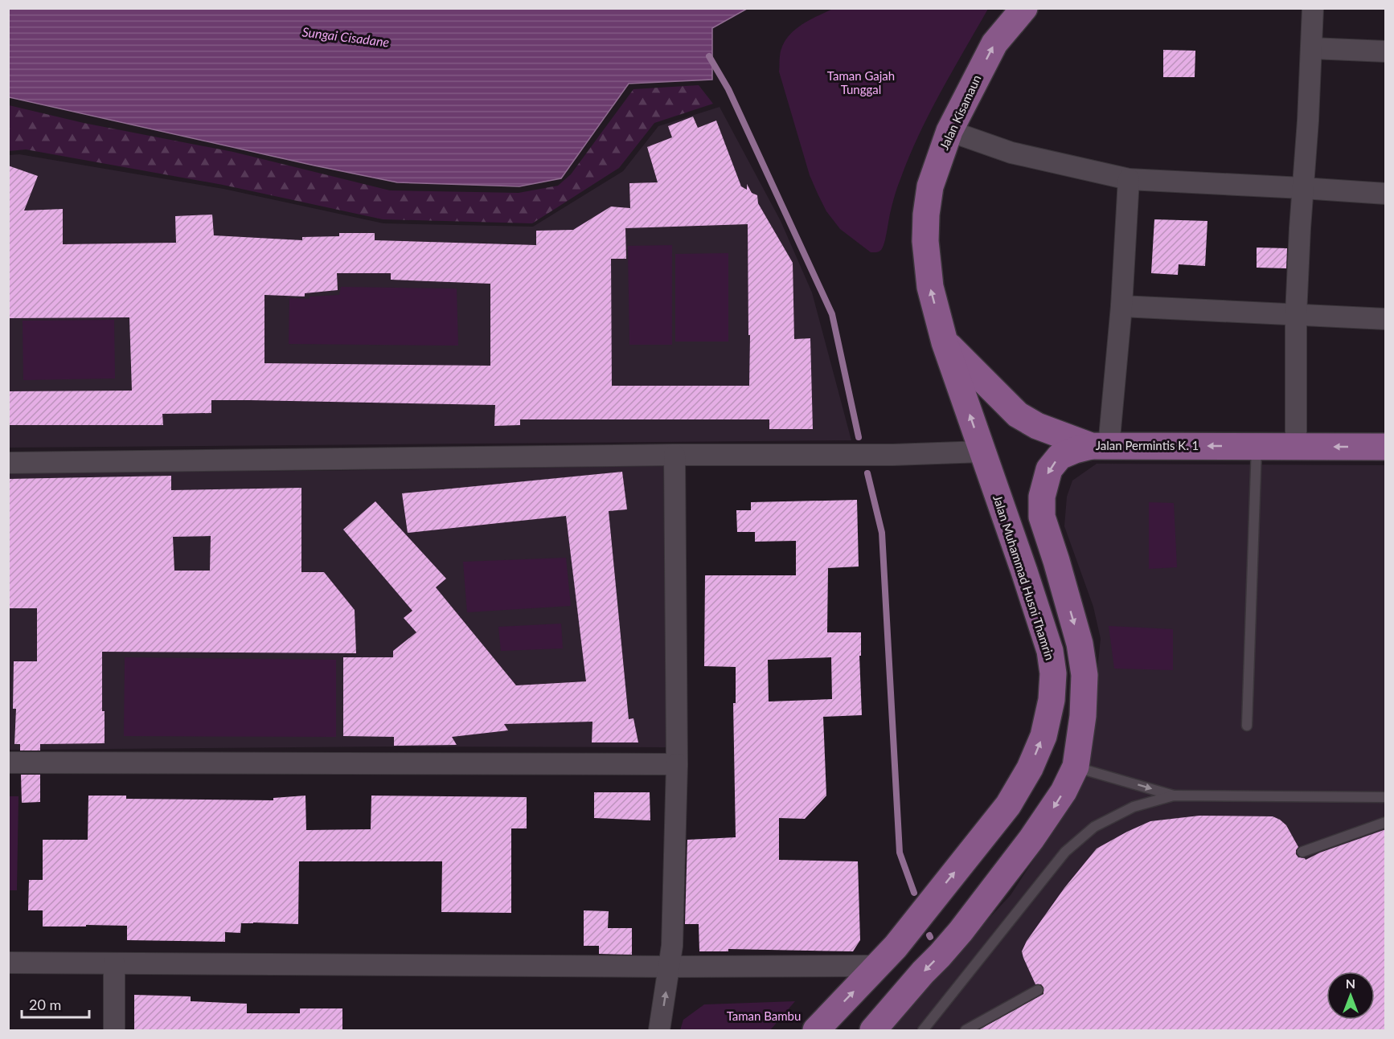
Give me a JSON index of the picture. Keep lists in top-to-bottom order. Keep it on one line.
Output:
{"streets":{"main road":["Jalan Kisamaun","Jalan Permintis K. 1","Jalan Muhammad Husni Thamrin"]},"crossings":[["Jalan Kisamaun","Jalan Permintis K. 1"],["Jalan Kisamaun","Jalan Muhammad Husni Thamrin"],["Jalan Permintis K. 1","Jalan Muhammad Husni Thamrin"]],"one_way":["Jalan Kisamaun","Jalan Permintis K. 1","Jalan Muhammad Husni Thamrin"],"water":["Sungai Cisadane"],"parks":["Taman Gajah Tunggal","Taman Bambu"],"scale_bar":"20 m","north":"top"}
